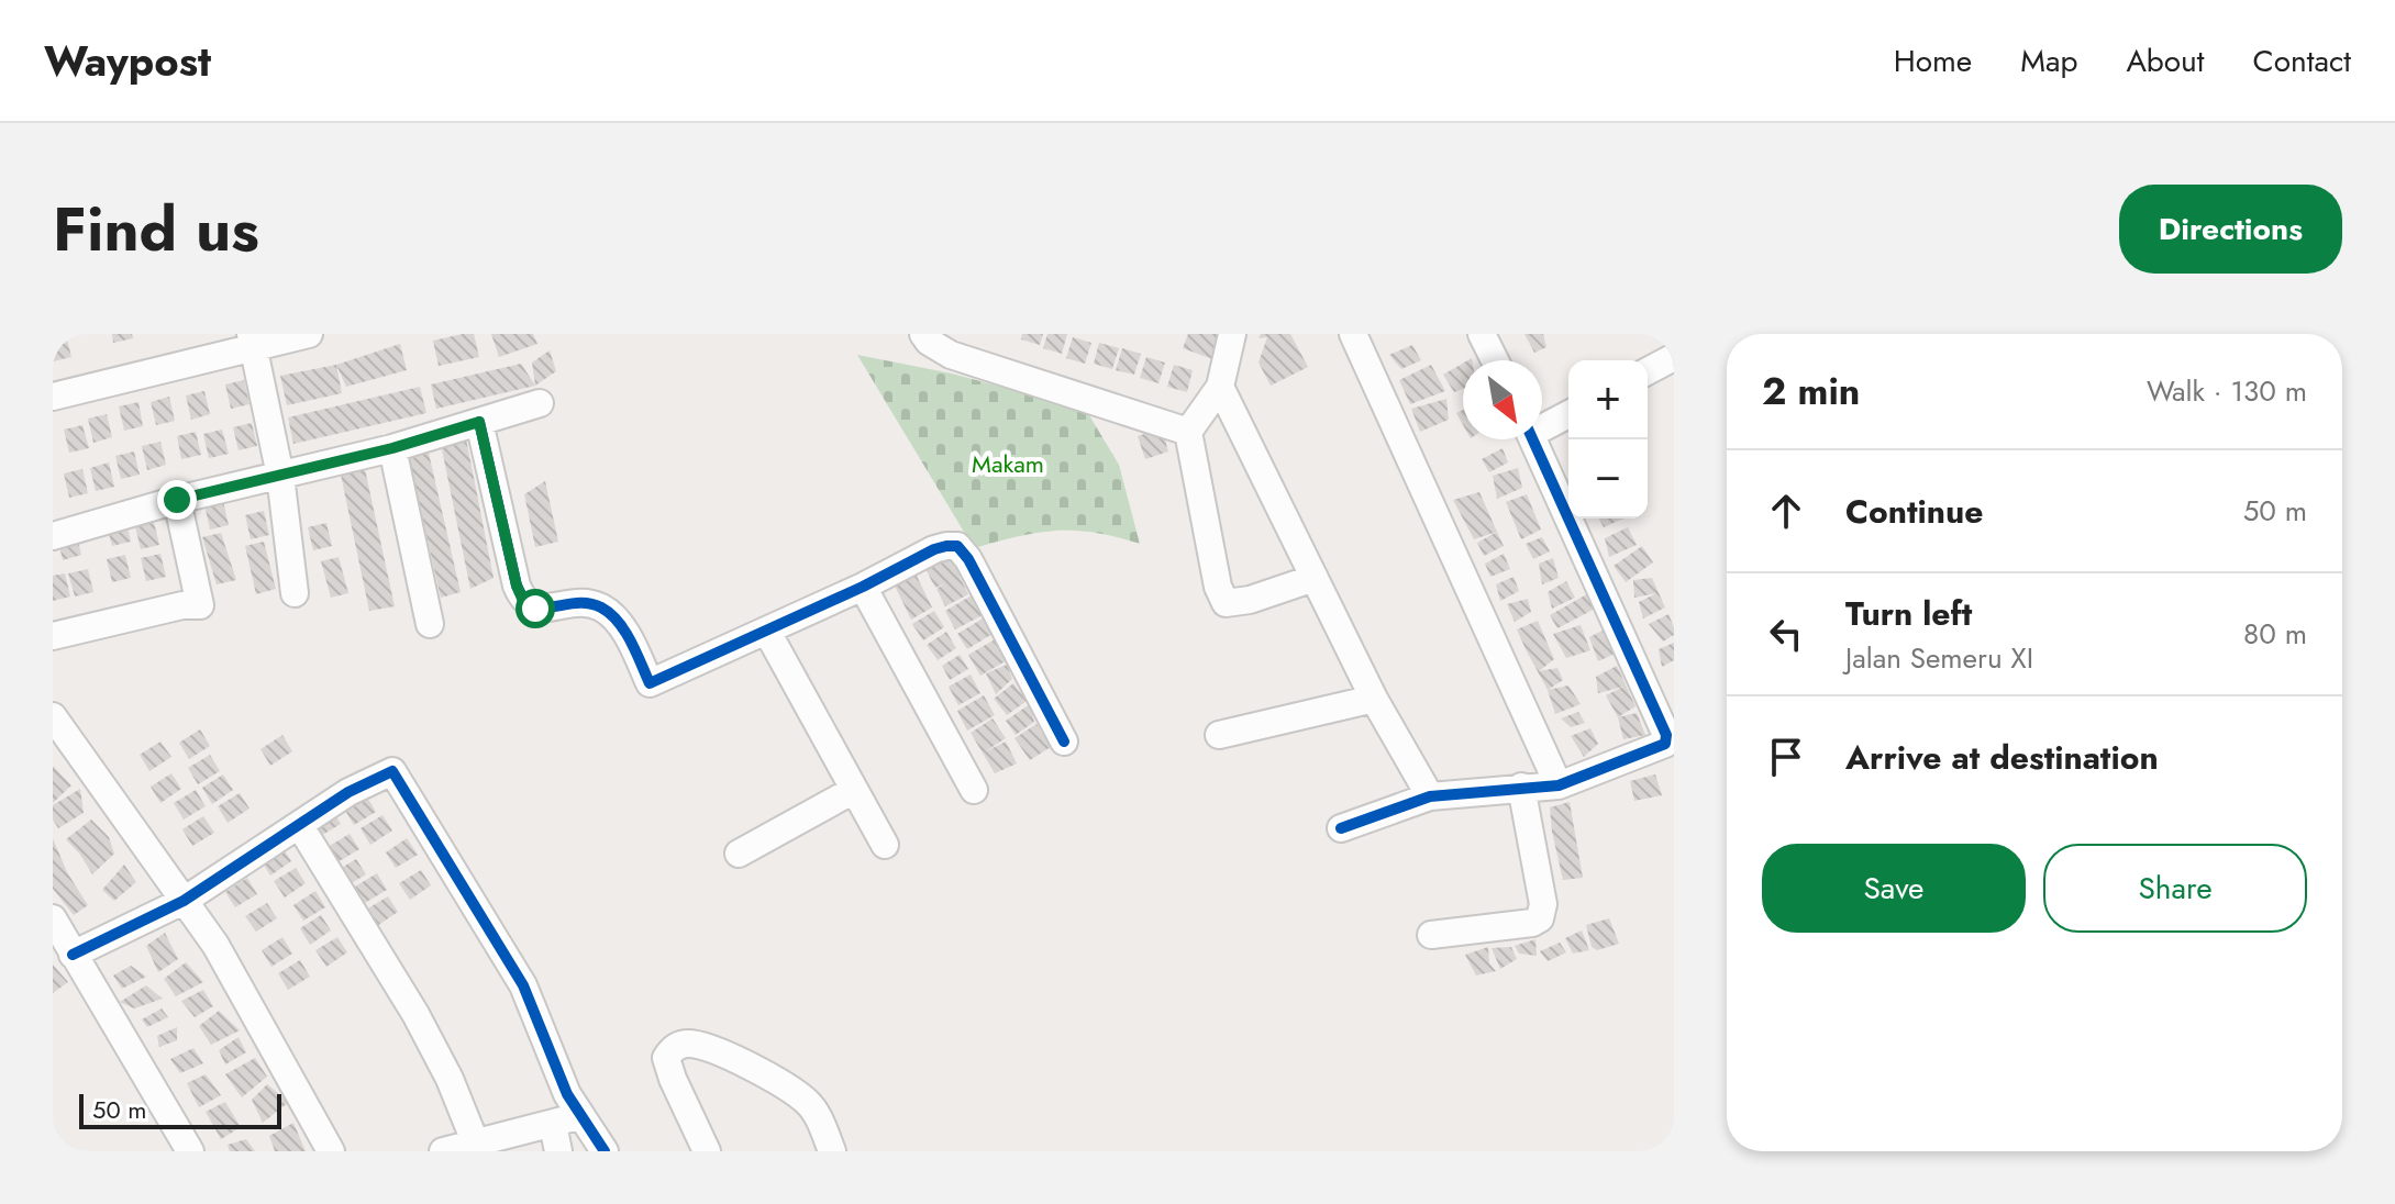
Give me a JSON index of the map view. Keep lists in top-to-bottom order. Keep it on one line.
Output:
{"parks":["Makam"],"scale_bar":"50 m","north":"bottom right","page":{"header":"Waypost","nav":["Home","Map","About","Contact"],"title":"Find us","buttons":["Directions",["Save","Share"]],"heading":["2 min","Walk · 130 m"],"map_buttons":["+","−"],"list":[["Continue","50 m"],["Turn left","Jalan Semeru XI","80 m"],"Arrive at destination"],"scale":"50 m"}}
